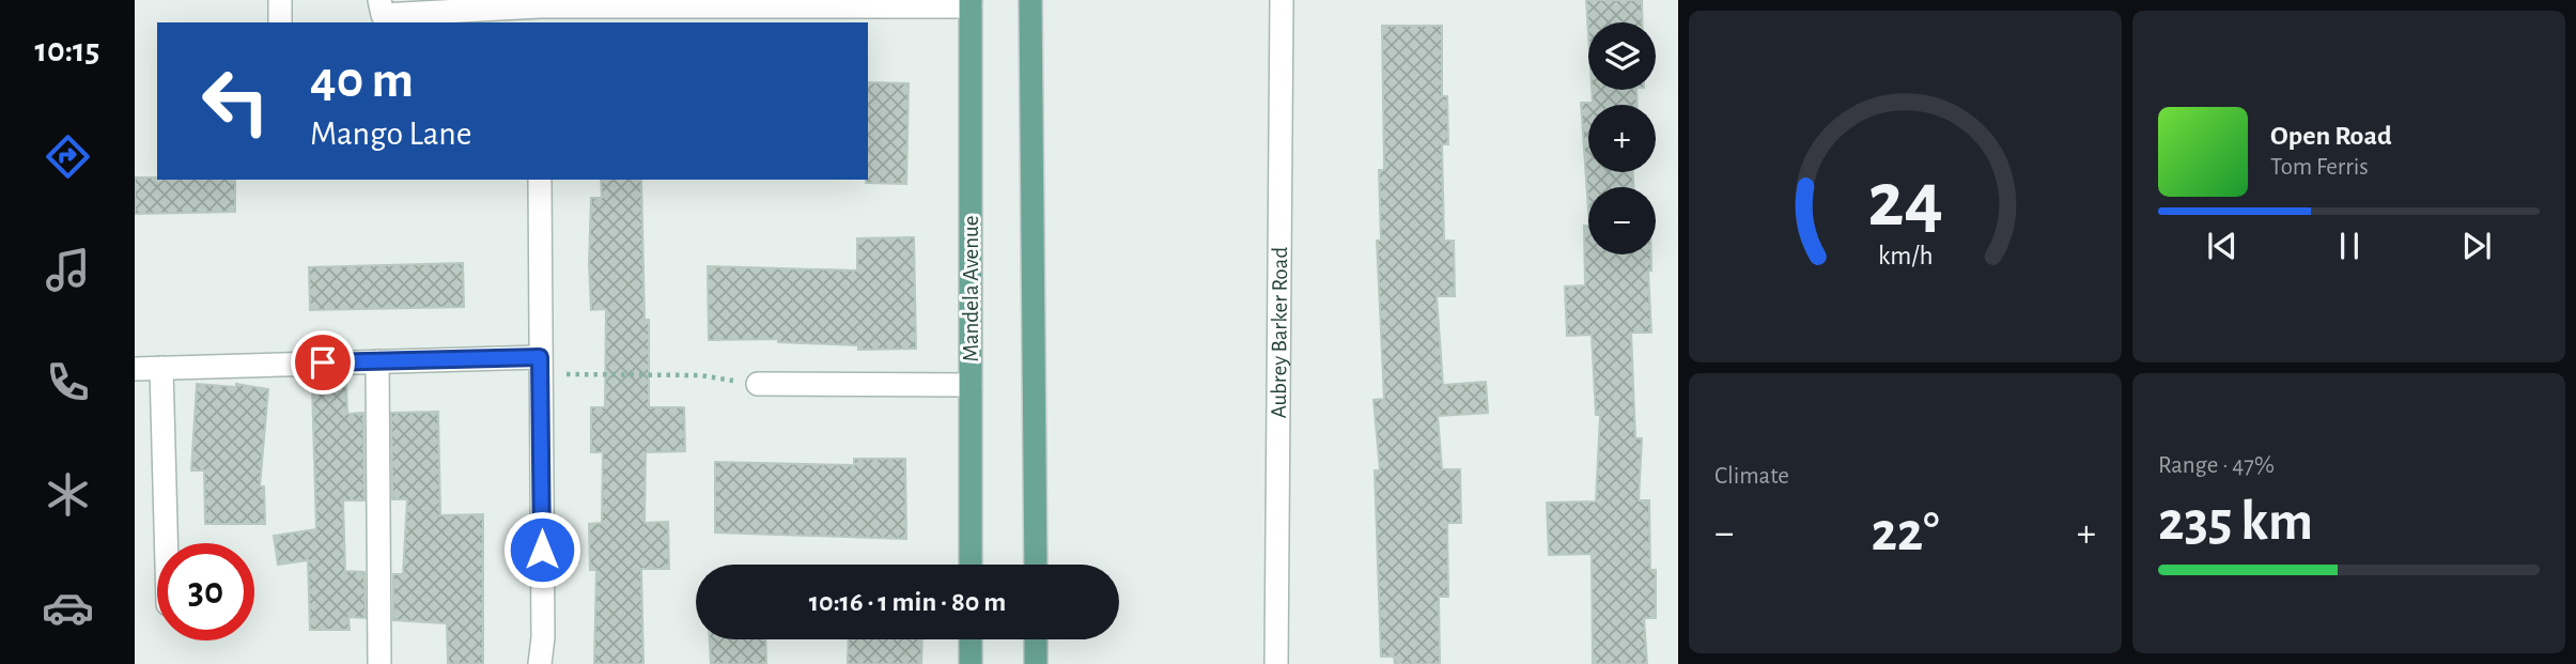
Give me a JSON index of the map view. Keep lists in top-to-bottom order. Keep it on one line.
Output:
{"streets":{"main road":["Mandela Avenue"],"street":["Aubrey Barker Road"]},"page":{"tabs":"10:15","map_buttons":["+","−"],"turn":["40 m","Mango Lane"],"song":["Open Road","Tom Ferris"],"tile":["Climate",["Range · 47%","235 km"]],"heat":["−","22°","+"],"limit":"30","trip":"10:16 · 1 min · 80 m","gauge":["24","km/h"]}}
